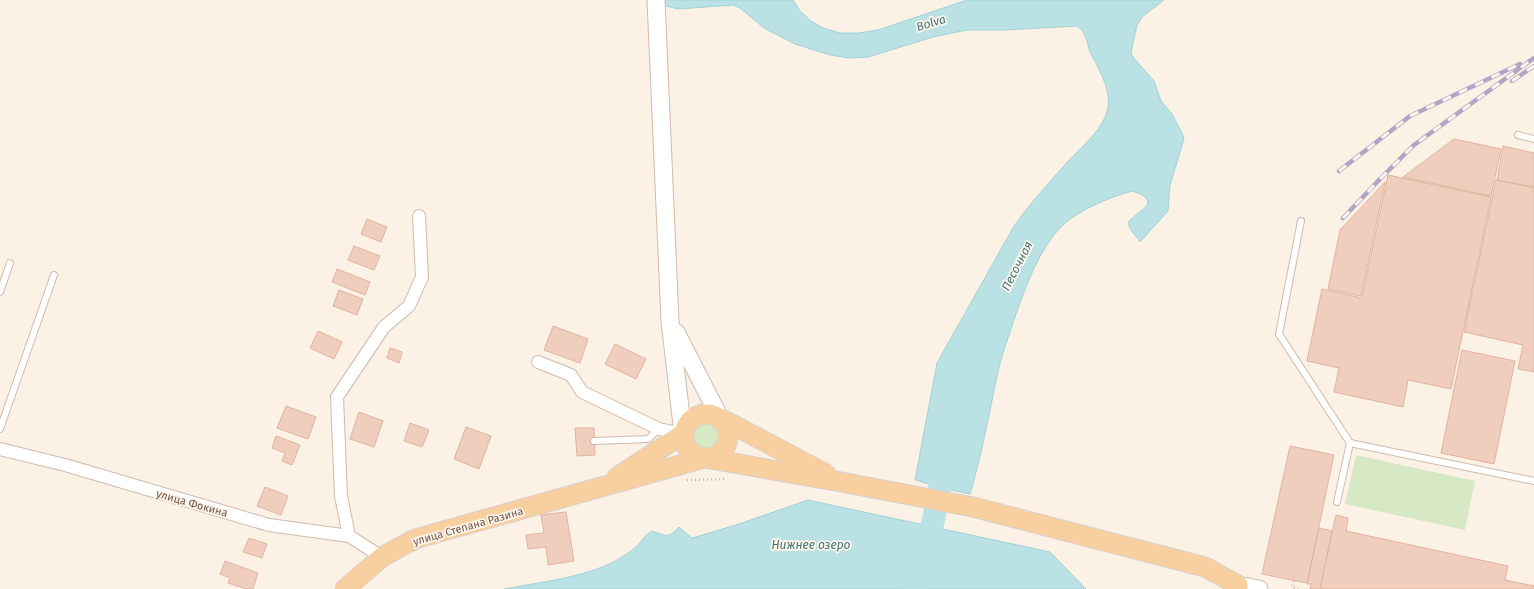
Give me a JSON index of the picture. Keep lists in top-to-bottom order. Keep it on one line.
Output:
{"streets":{"main road":["улица Степана Разина"],"street":["улица Фокина"]},"crossings":[["улица Фокина","улица Степана Разина"]],"water":["Bolva","Песочная","Нижнее озеро"]}
